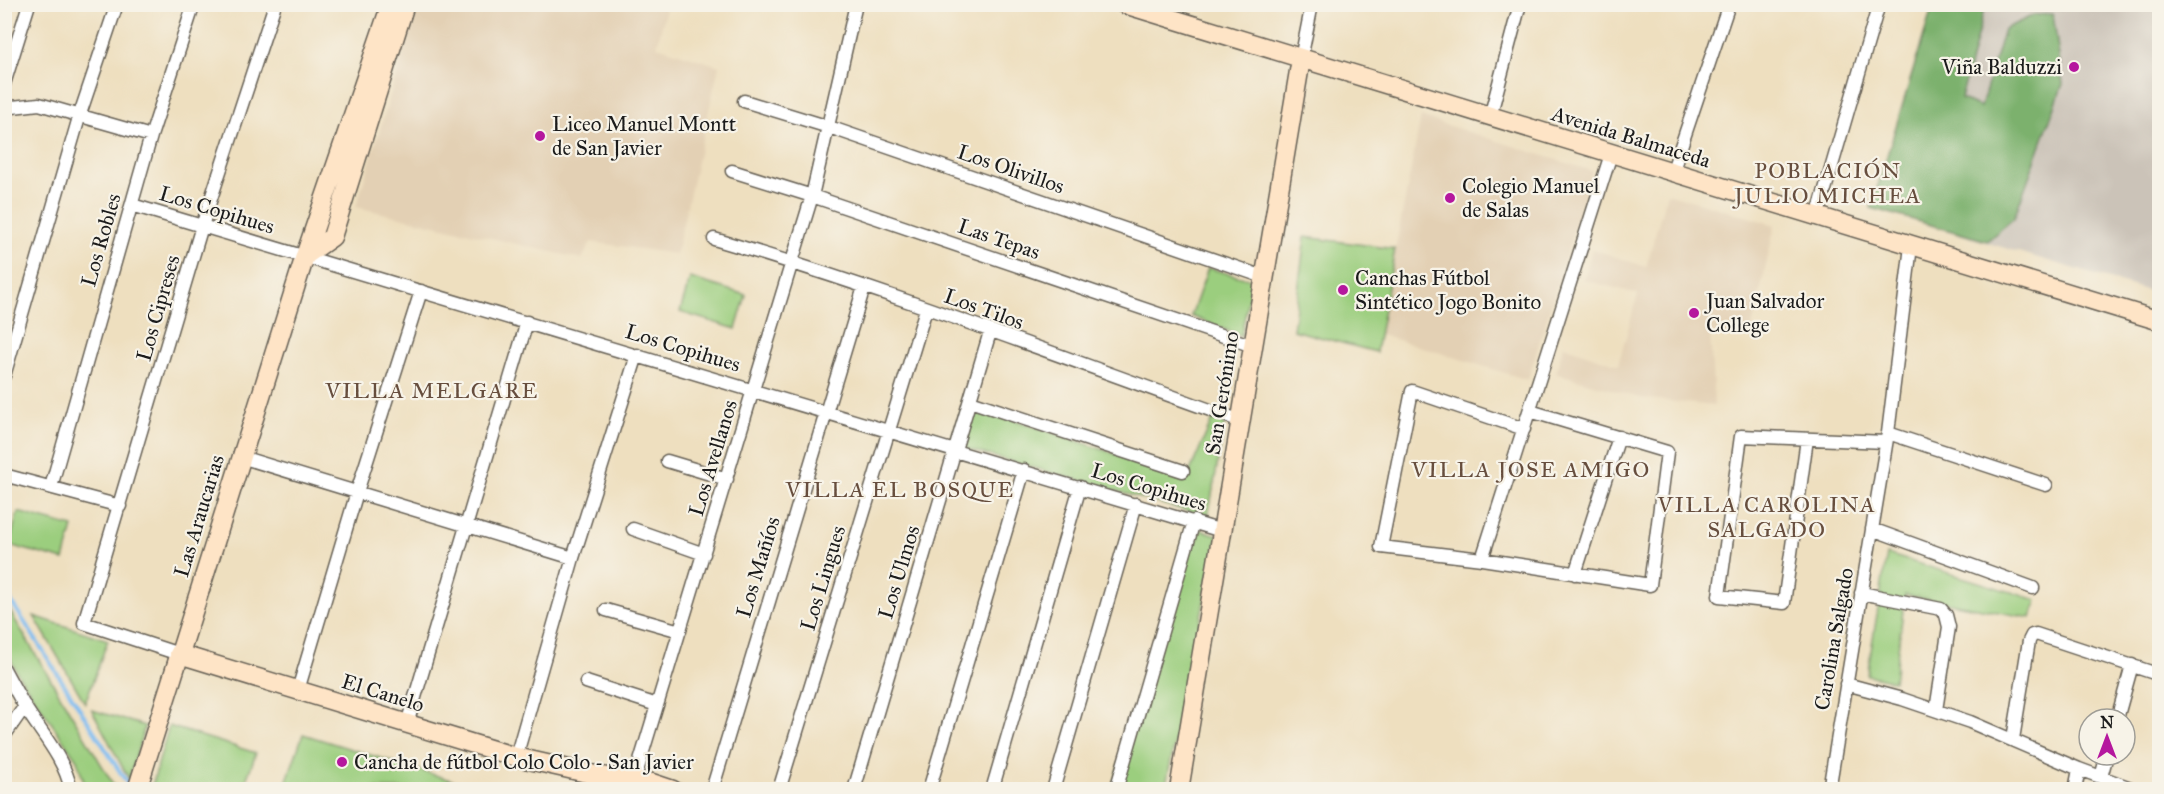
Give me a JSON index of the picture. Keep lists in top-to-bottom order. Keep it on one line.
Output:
{"streets":{"street":["Avenida Balmaceda","Los Olivillos","Los Copihues","Las Tepas","Los Robles","Los Cipreses","Los Tilos","San Gerónimo","Los Avellanos","Las Araucarias","Los Mañíos","Los Ulmos","Los Lingues","Carolina Salgado","El Canelo"]},"crossings":[["Avenida Balmaceda","San Gerónimo"],["Avenida Balmaceda","Carolina Salgado"],["Los Olivillos","San Gerónimo"],["Los Olivillos","Los Avellanos"],["Los Copihues","Los Robles"],["Los Copihues","Los Cipreses"],["Los Copihues","San Gerónimo"],["Los Copihues","Los Avellanos"],["Los Copihues","Las Araucarias"],["Los Copihues","Los Mañíos"],["Los Copihues","Los Ulmos"],["Los Copihues","Los Lingues"],["Las Tepas","San Gerónimo"],["Las Tepas","Los Avellanos"],["Los Cipreses","El Canelo"],["Los Tilos","San Gerónimo"],["Los Tilos","Los Avellanos"],["Los Tilos","Los Mañíos"],["Los Tilos","Los Ulmos"],["Los Tilos","Los Lingues"],["Los Avellanos","El Canelo"],["Las Araucarias","El Canelo"]],"districts":["POBLACIÓN JULIO MICHEA","VILLA MELGARE","VILLA JOSE AMIGO","VILLA EL BOSQUE","VILLA CAROLINA SALGADO"],"places":["Viña Balduzzi","Liceo Manuel Montt de San Javier","Colegio Manuel de Salas","Canchas Fútbol Sintético Jogo Bonito","Juan Salvador College","Cancha de fútbol Colo Colo - San Javier"],"north":"top"}
